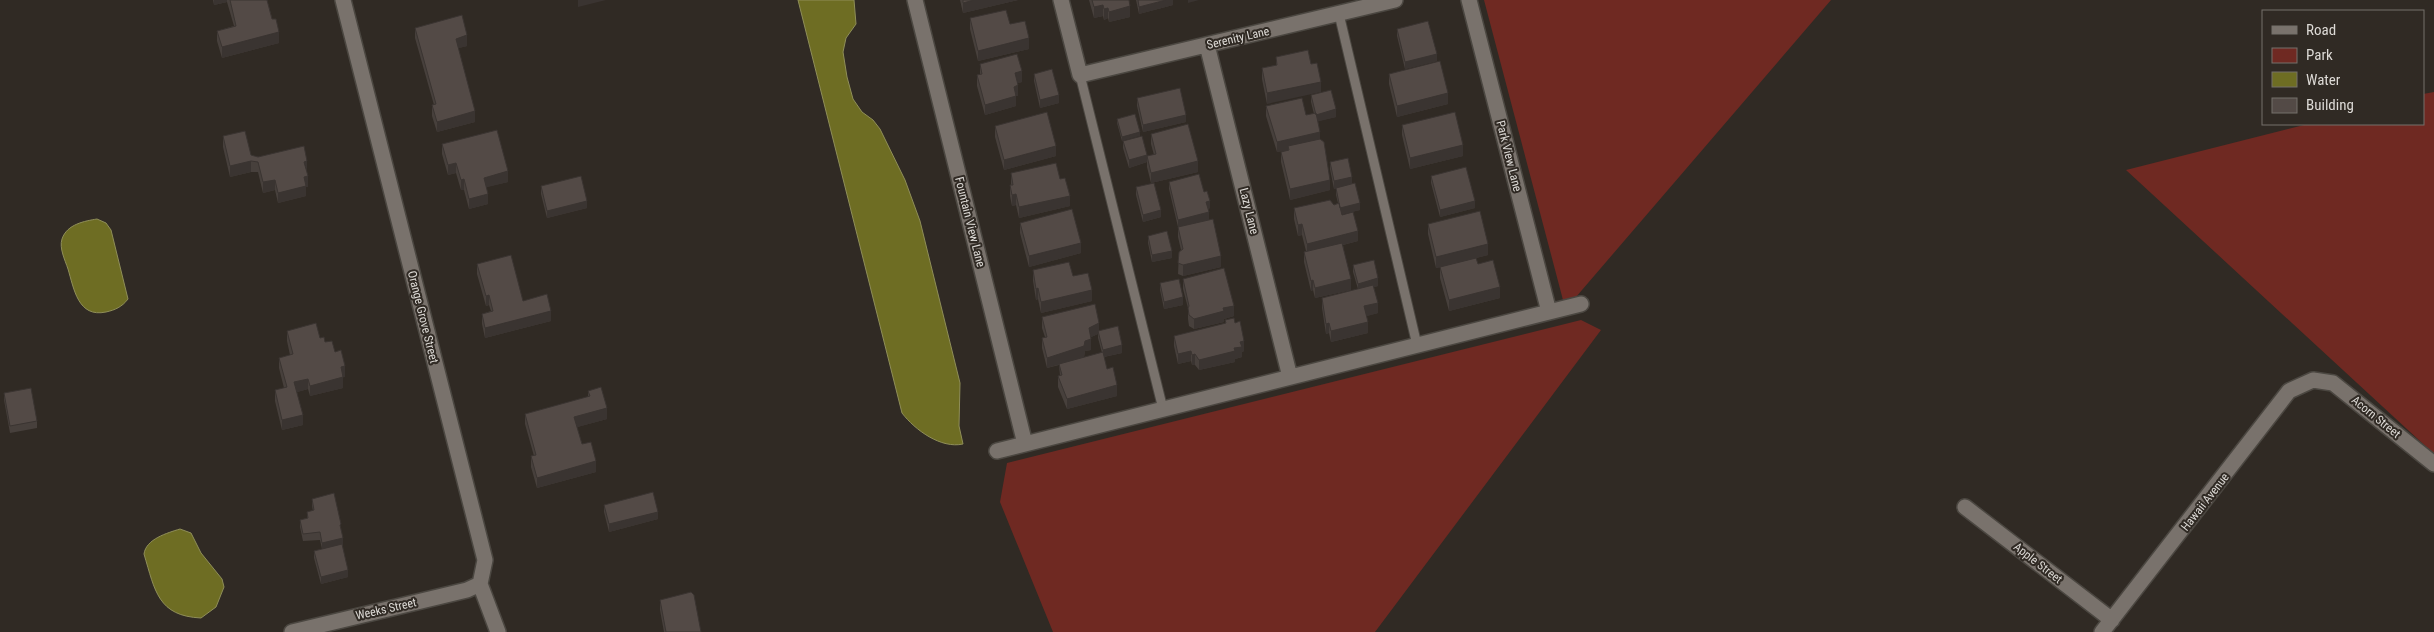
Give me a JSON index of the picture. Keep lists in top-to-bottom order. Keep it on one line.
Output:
{"streets":{"street":["Serenity Lane","Park View Lane","Lazy Lane","Fountain View Lane","Orange Grove Street","Acorn Street","Hawaii Avenue","Apple Street","Weeks Street"]},"crossings":[["Serenity Lane","Lazy Lane"],["Orange Grove Street","Weeks Street"],["Acorn Street","Hawaii Avenue"],["Hawaii Avenue","Apple Street"]],"legend":["Road","Park","Water","Building"]}
